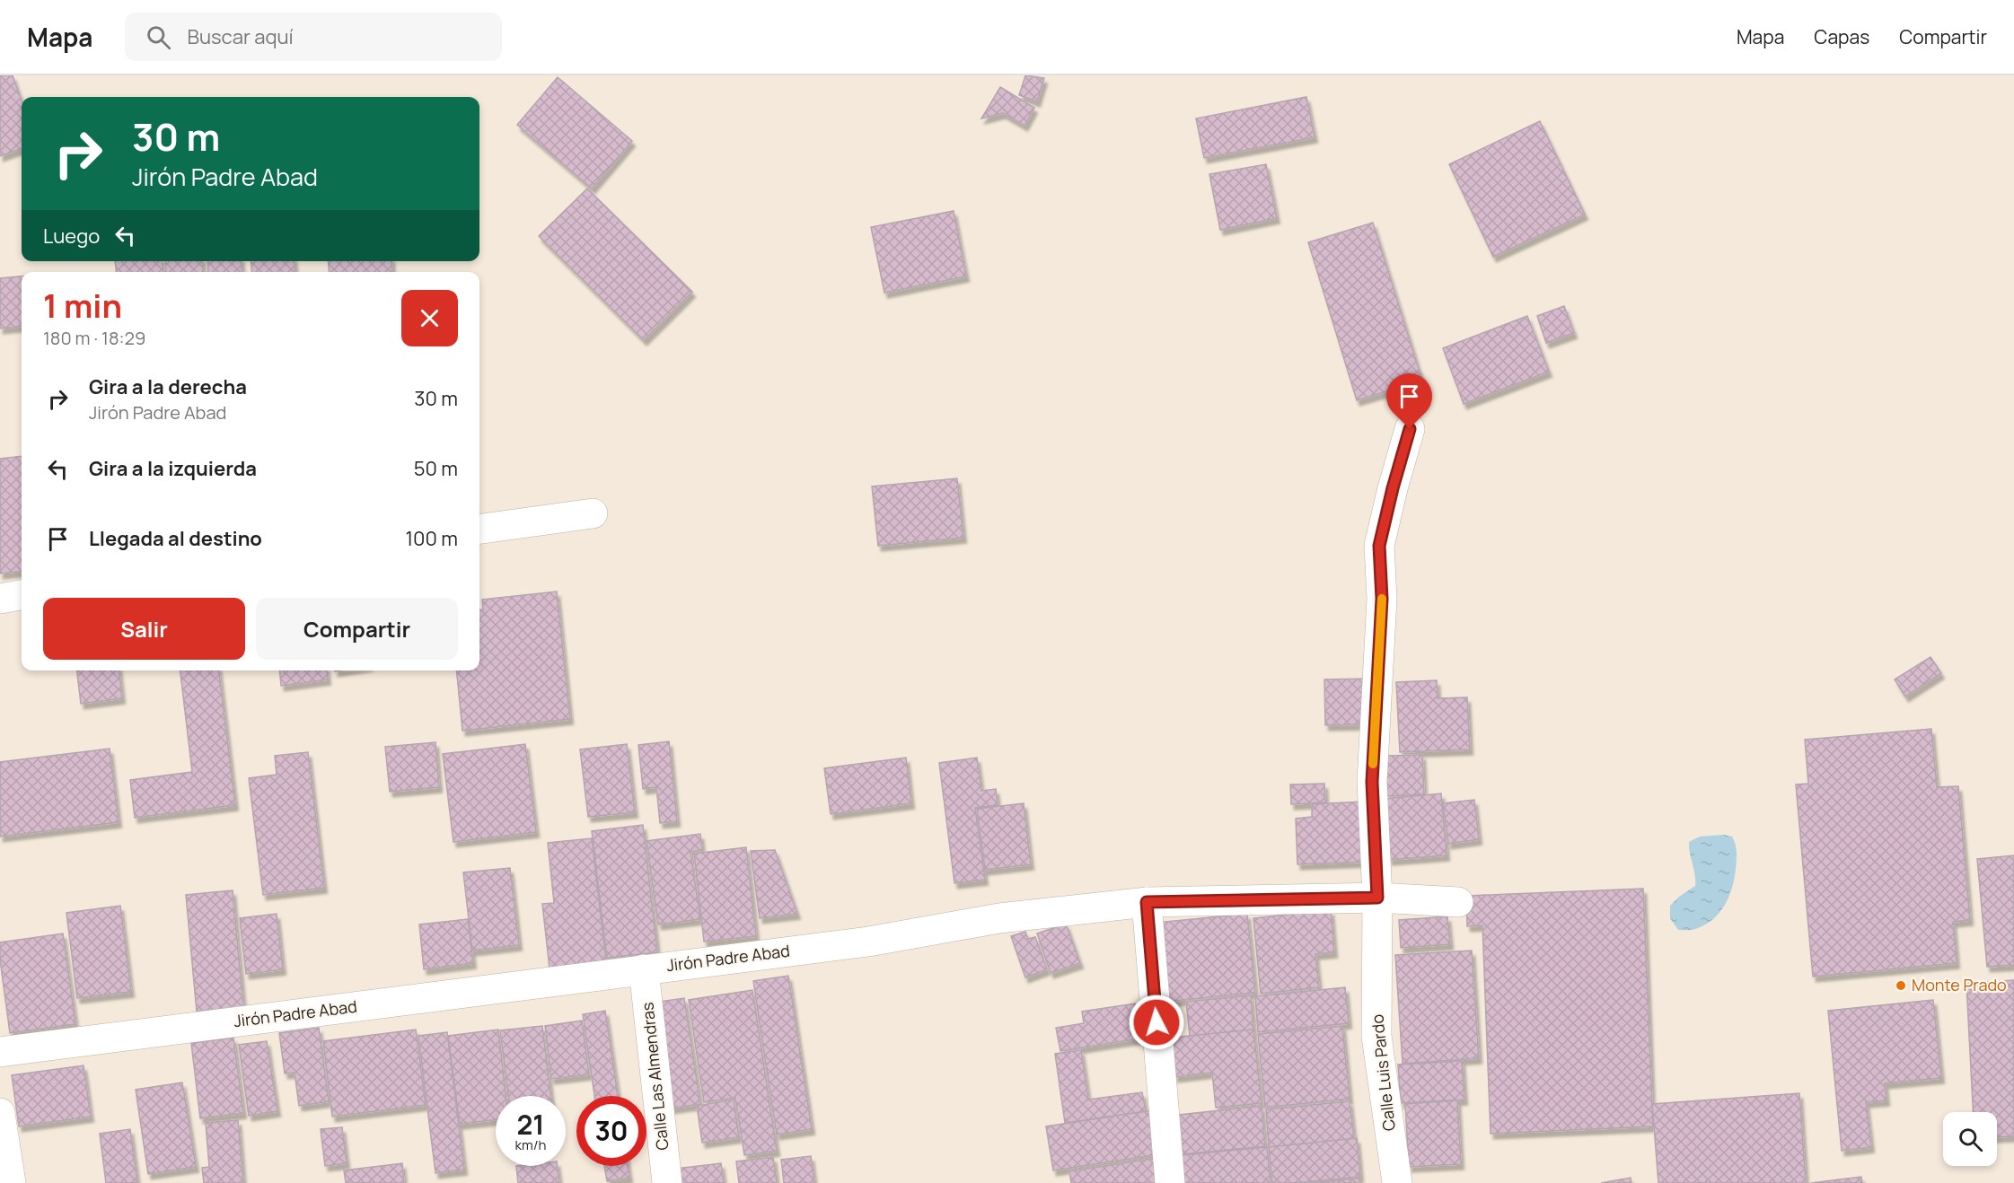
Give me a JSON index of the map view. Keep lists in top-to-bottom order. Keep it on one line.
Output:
{"streets":{"street":["Jirón Padre Abad","Calle Luis Pardo","Calle Las Almendras"]},"crossings":[["Jirón Padre Abad","Calle Luis Pardo"],["Jirón Padre Abad","Calle Las Almendras"]],"places":["Monte Prado"],"page":{"header":"Mapa","search":"Buscar aquí","nav":["Mapa","Capas","Compartir"],"turn":["30 m","Jirón Padre Abad"],"then":"Luego","heading":["1 min","180 m · 18:29"],"list":[{"name":"Gira a la derecha","note":"Jirón Padre Abad","value":"30 m"},{"name":"Gira a la izquierda","value":"50 m"},{"name":"Llegada al destino","value":"100 m"}],"buttons":["Salir","Compartir"],"speed":"21 km/h","limit":"30"}}
